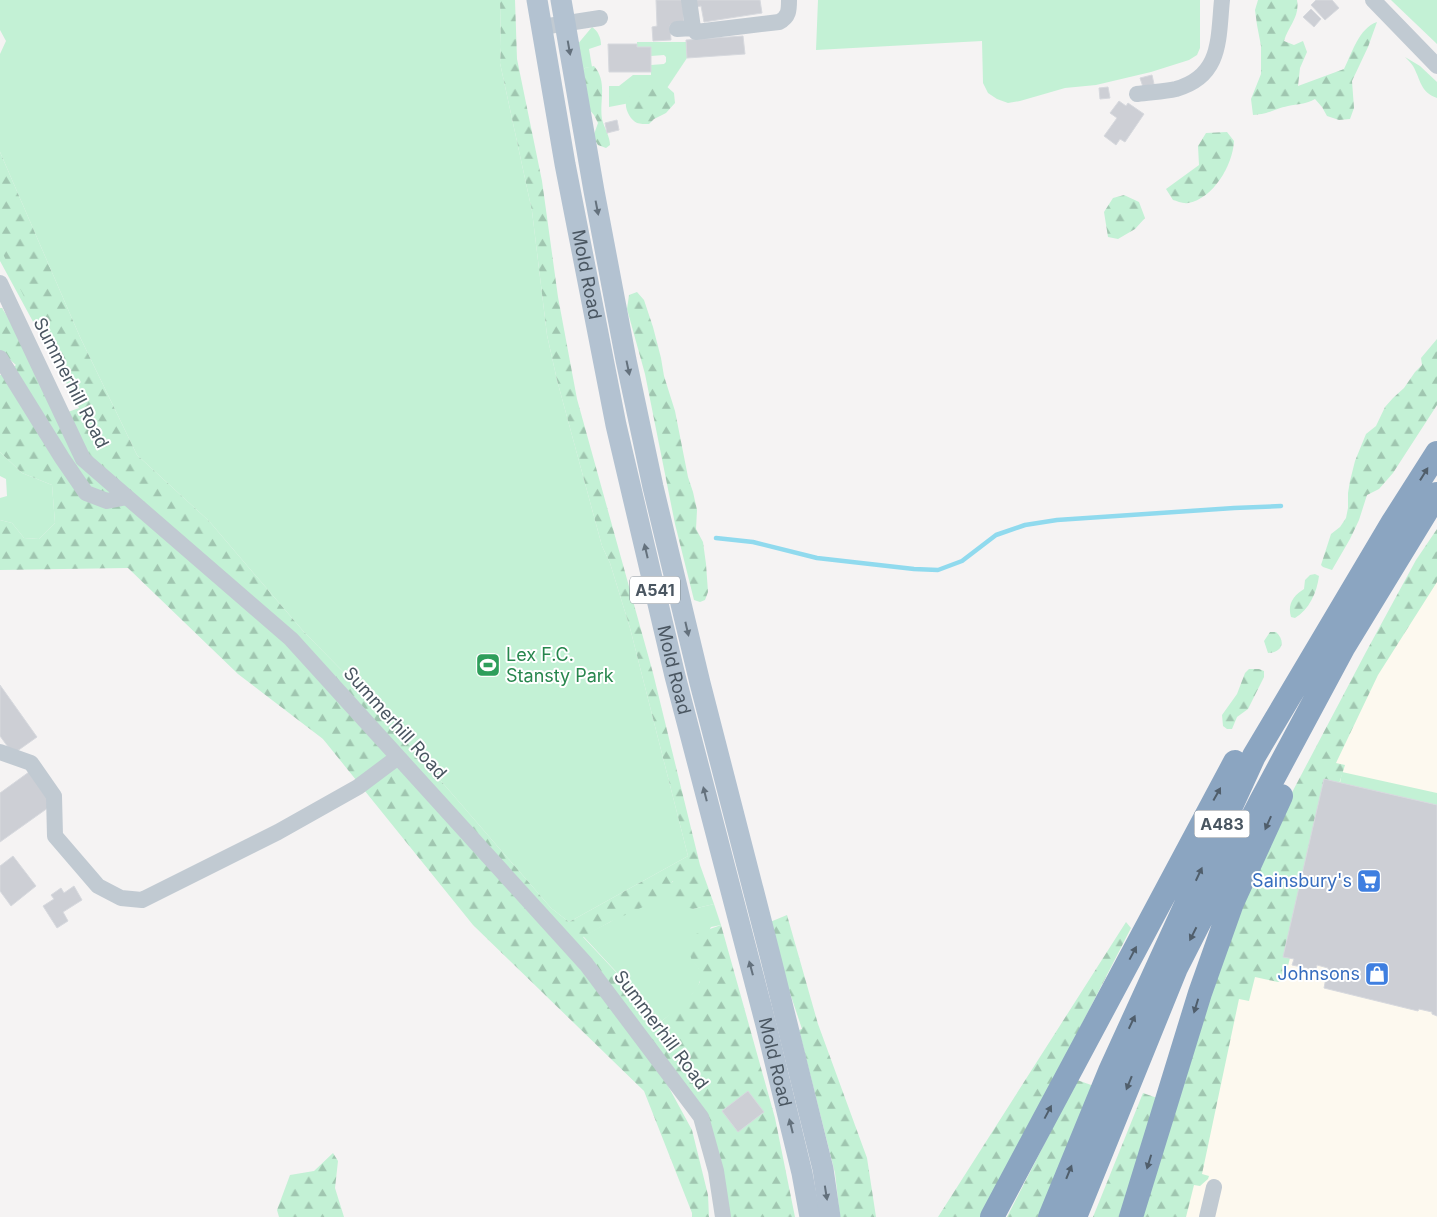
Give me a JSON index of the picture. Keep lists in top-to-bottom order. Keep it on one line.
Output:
{"streets":{"highway":["A483"],"main road":["Mold Road","A541"],"street":["Summerhill Road"]},"places":{"sports":["Lex F.C. Stansty Park"],"supermarket":["Sainsbury's"],"shop":["Johnsons"]}}
